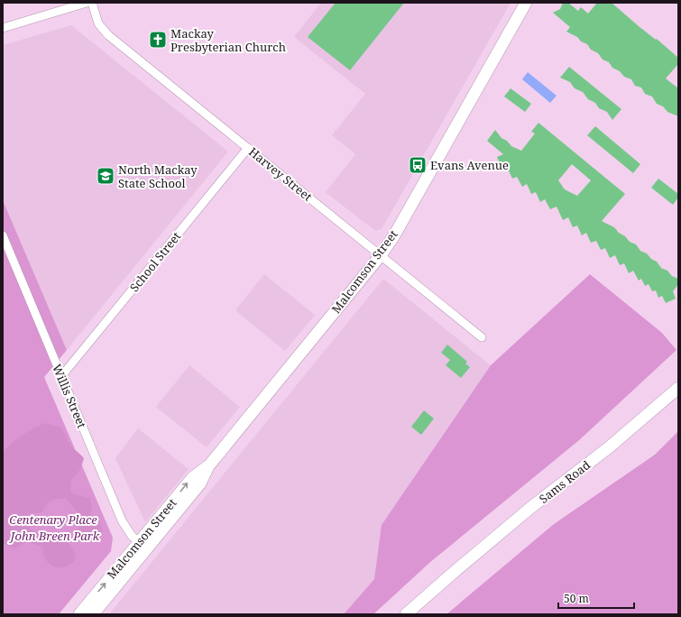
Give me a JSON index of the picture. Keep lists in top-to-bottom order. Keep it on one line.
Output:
{"streets":{"main road":["Malcomson Street","Sams Road"],"street":["Harvey Street","School Street","Willis Street"]},"crossings":[["Harvey Street","School Street"],["Harvey Street","Malcomson Street"],["School Street","Willis Street"],["Malcomson Street","Willis Street"]],"parks":["Centenary Place","John Breen Park"],"places":{"church":["Mackay Presbyterian Church"],"bus stop":["Evans Avenue"],"school or university":["North Mackay State School"]},"scale_bar":"50 m"}
